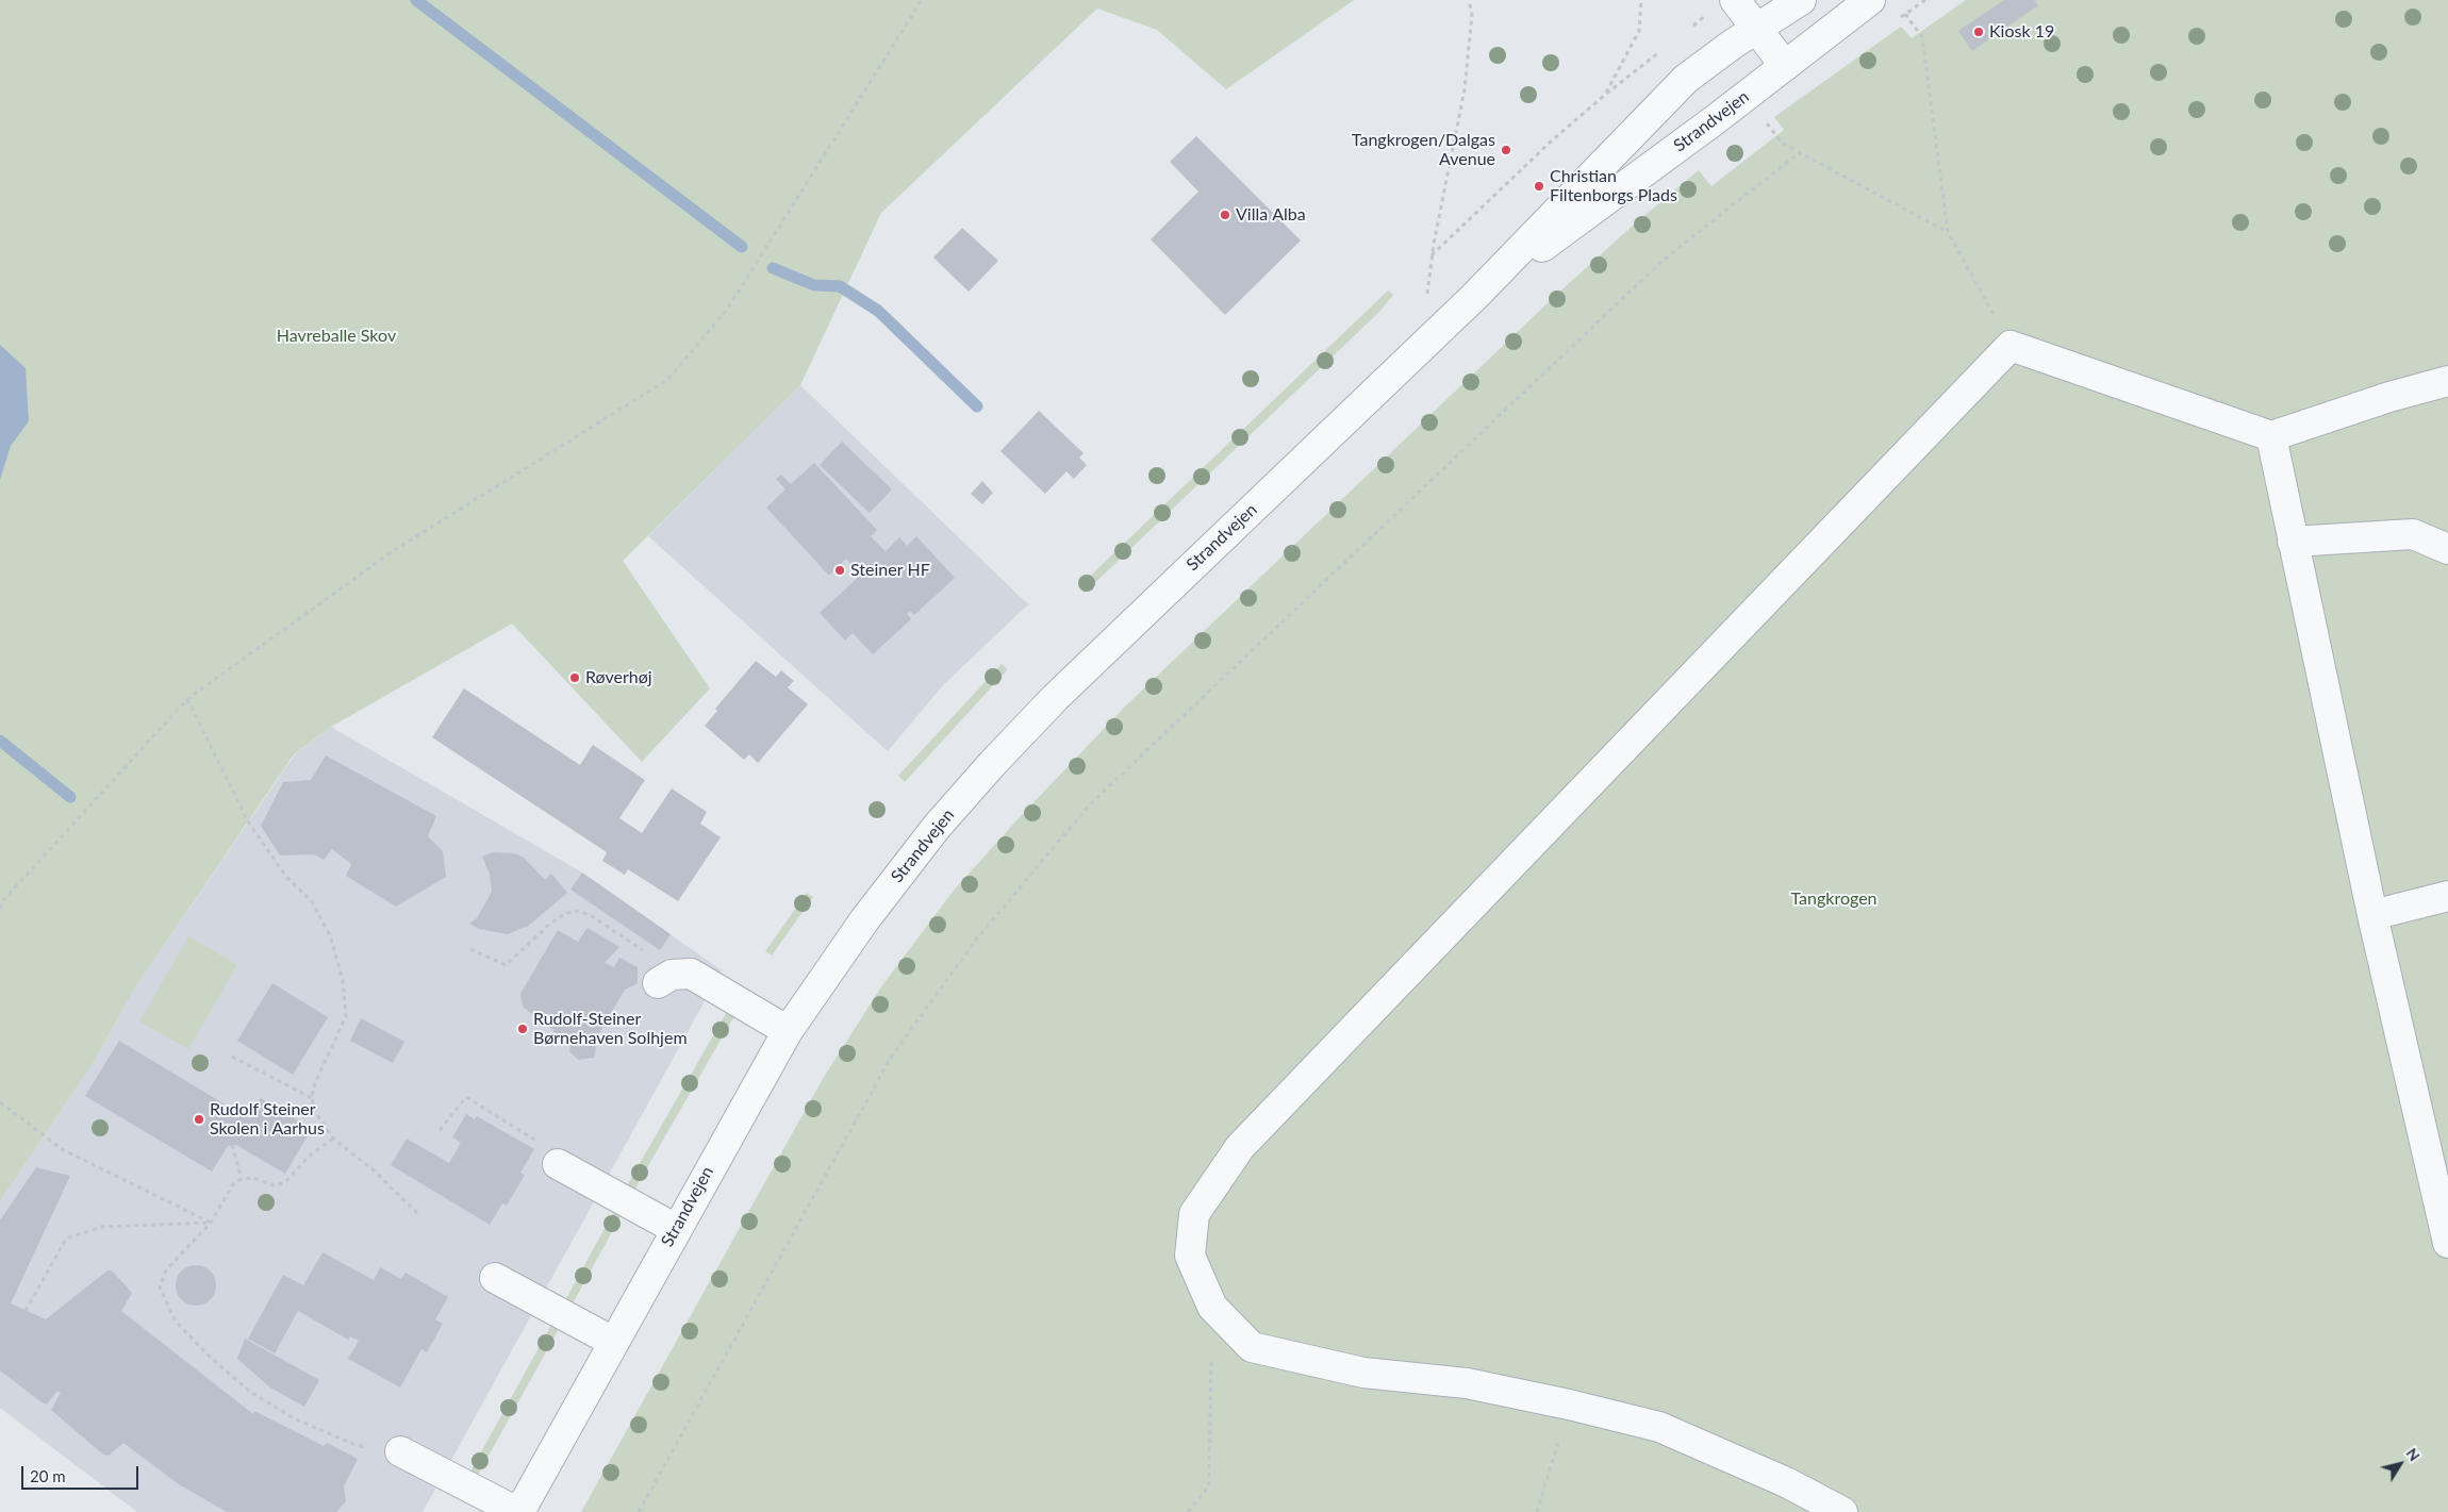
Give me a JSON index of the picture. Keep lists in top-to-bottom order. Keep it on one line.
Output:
{"streets":{"street":["Strandvejen"]},"parks":["Havreballe Skov","Tangkrogen"],"places":["Kiosk 19","Tangkrogen/Dalgas Avenue","Christian Filtenborgs Plads","Villa Alba","Steiner HF","Røverhøj","Rudolf-Steiner Børnehaven Solhjem","Rudolf Steiner Skolen i Aarhus"],"scale_bar":"20 m","north":"top right"}
